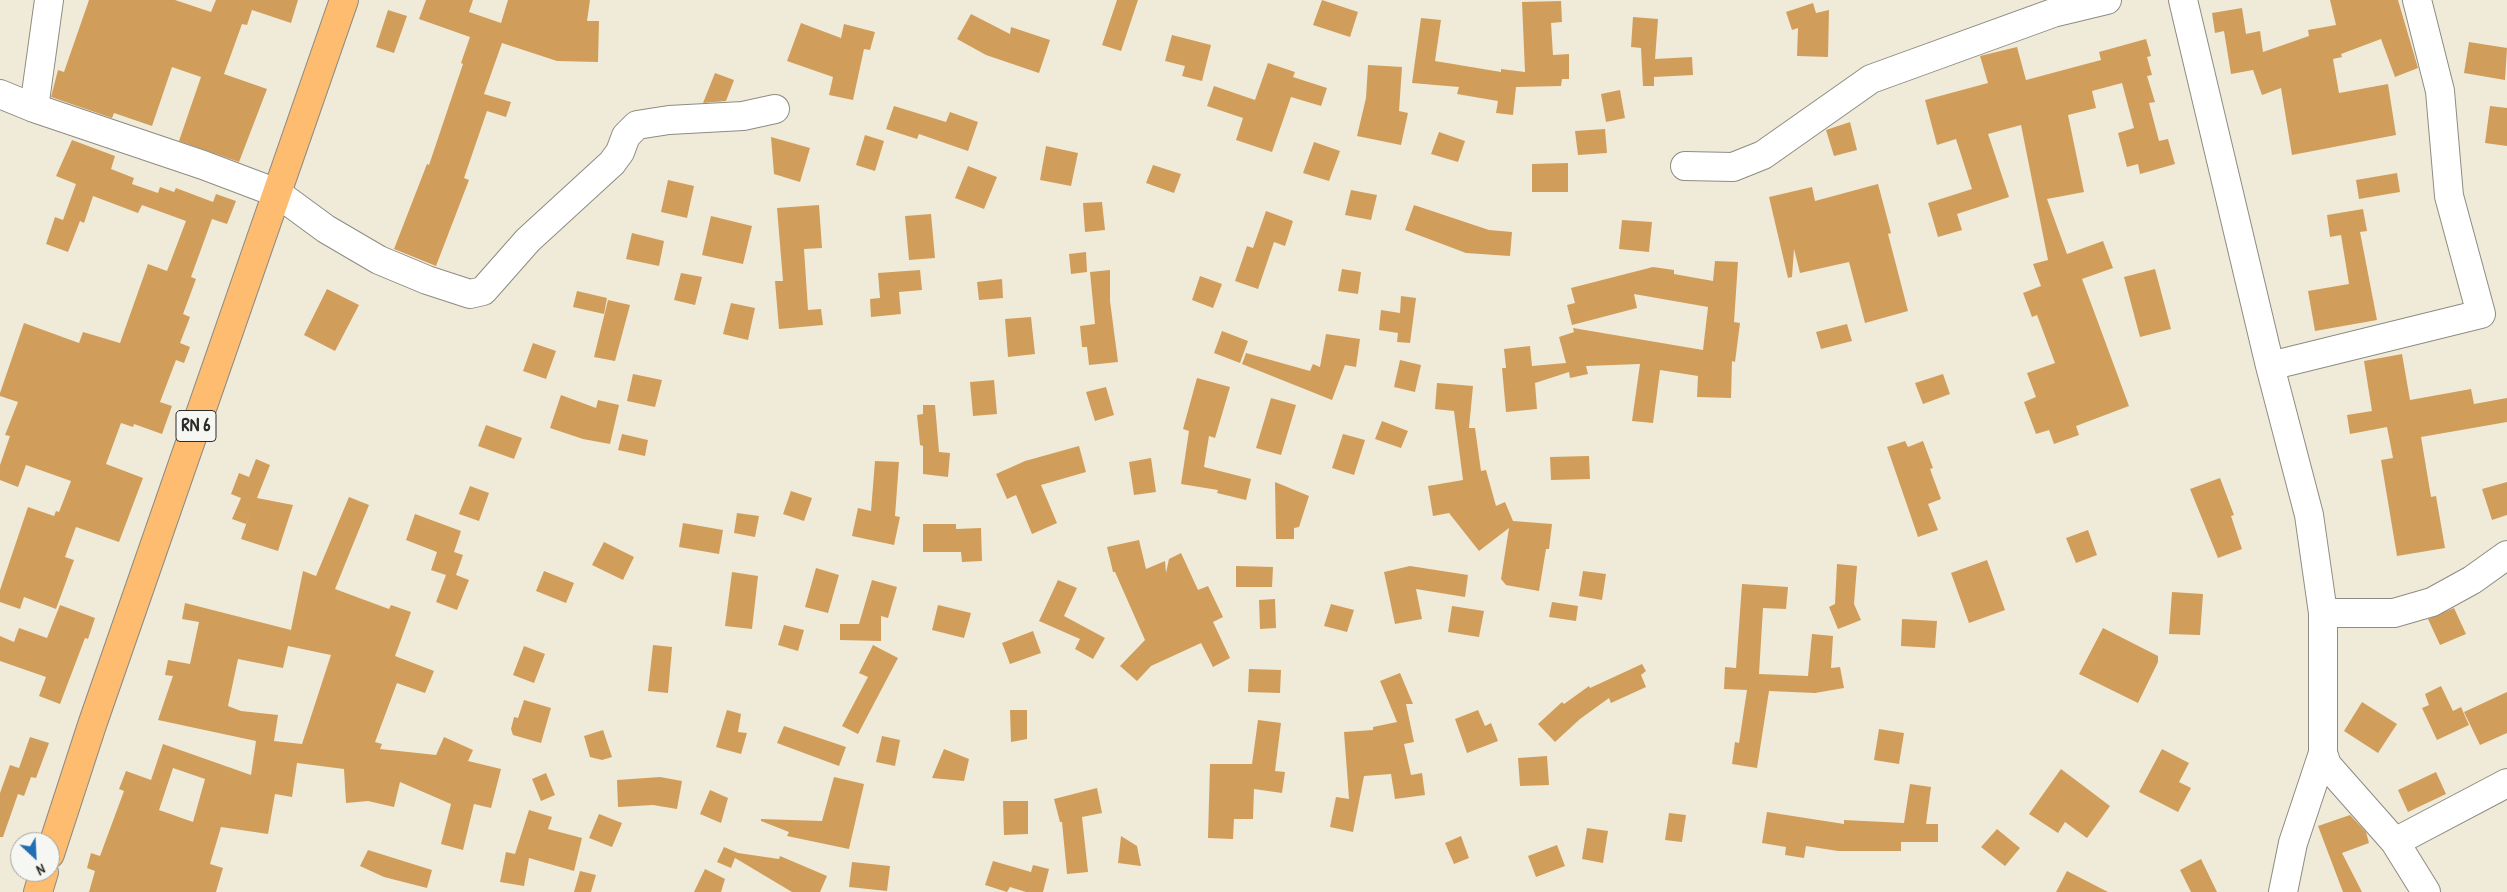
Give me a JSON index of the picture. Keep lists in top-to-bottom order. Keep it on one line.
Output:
{"streets":{"main road":["RN 6"]},"north":"bottom right"}
